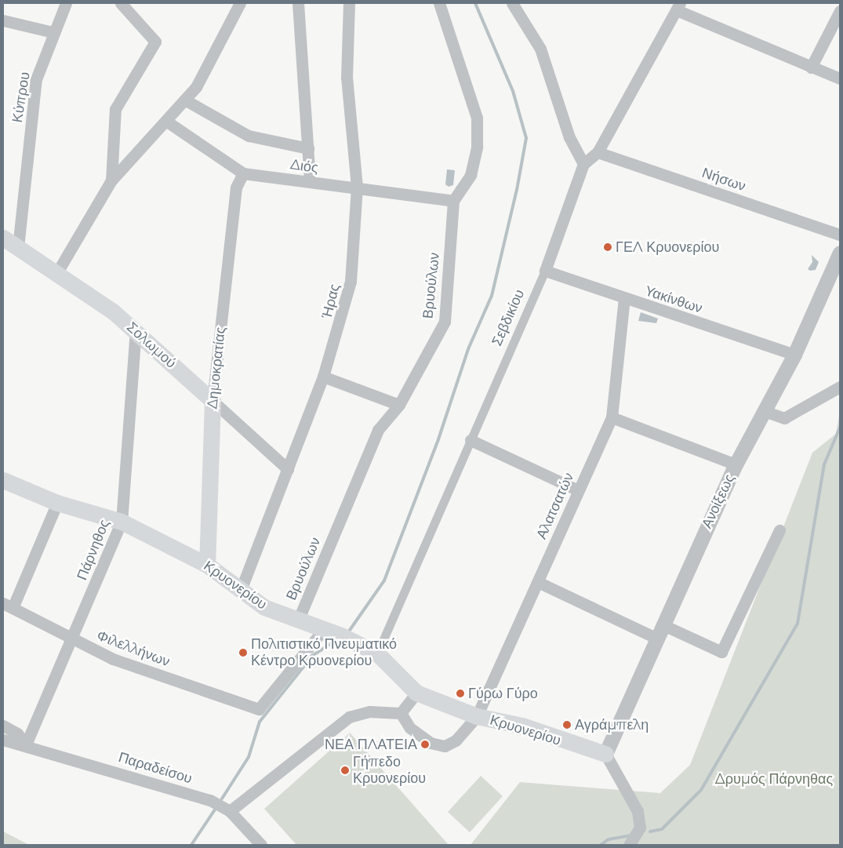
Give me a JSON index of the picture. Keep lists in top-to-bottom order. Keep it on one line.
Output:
{"streets":{"main road":["Σολωμού","Δημοκρατίας","Κρυονερίου"],"street":["Κύπρου","Διός","Νήσων","Βρυούλων","Υακίνθων","Ήρας","Σεβδικίου","Ανοίξεως","Αλατσατών","Πάρνηθος","Φιλελλήνων","Παραδείσου"]},"crossings":[["Κύπρου","Σολωμού"],["Διός","Βρυούλων"],["Διός","Ήρας"],["Διός","Δημοκρατίας"],["Βρυούλων","Κρυονερίου"],["Υακίνθων","Σεβδικίου"],["Υακίνθων","Ανοίξεως"],["Υακίνθων","Αλατσατών"],["Ήρας","Σολωμού"],["Ήρας","Κρυονερίου"],["Σεβδικίου","Κρυονερίου"],["Σολωμού","Δημοκρατίας"],["Σολωμού","Πάρνηθος"],["Δημοκρατίας","Κρυονερίου"],["Ανοίξεως","Κρυονερίου"],["Αλατσατών","Κρυονερίου"],["Πάρνηθος","Κρυονερίου"],["Πάρνηθος","Φιλελλήνων"],["Πάρνηθος","Παραδείσου"],["Κρυονερίου","Φιλελλήνων"]],"parks":["Δρυμός Πάρνηθας"],"places":["ΓΕΛ Κρυονερίου","Πολιτιστικό Πνευματικό Κέντρο Κρυονερίου","Γύρω Γύρο","Αγράμπελη","ΝΕΑ ΠΛΑΤΕΙΑ","Γήπεδο Κρυονερίου"]}
